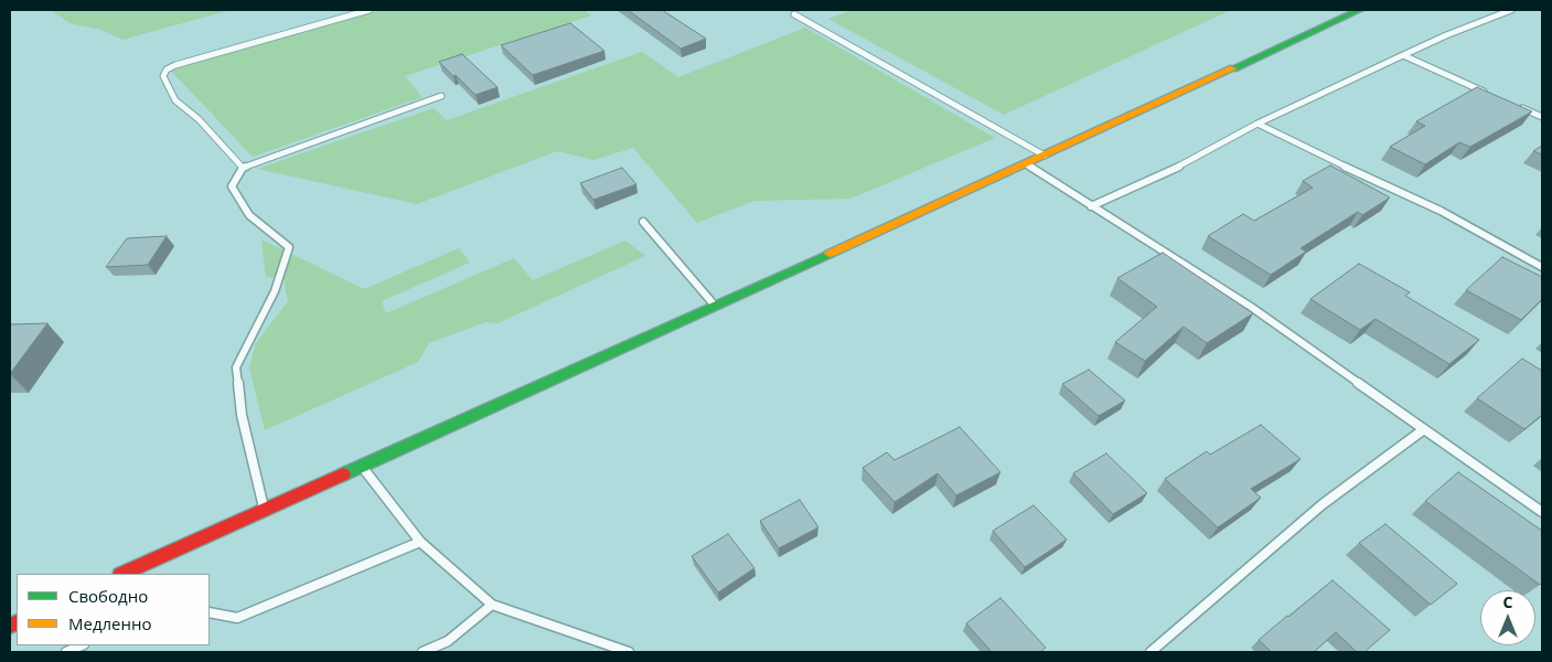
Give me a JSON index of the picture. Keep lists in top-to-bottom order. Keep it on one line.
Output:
{"legend":["Свободно","Медленно"],"north":"top"}
